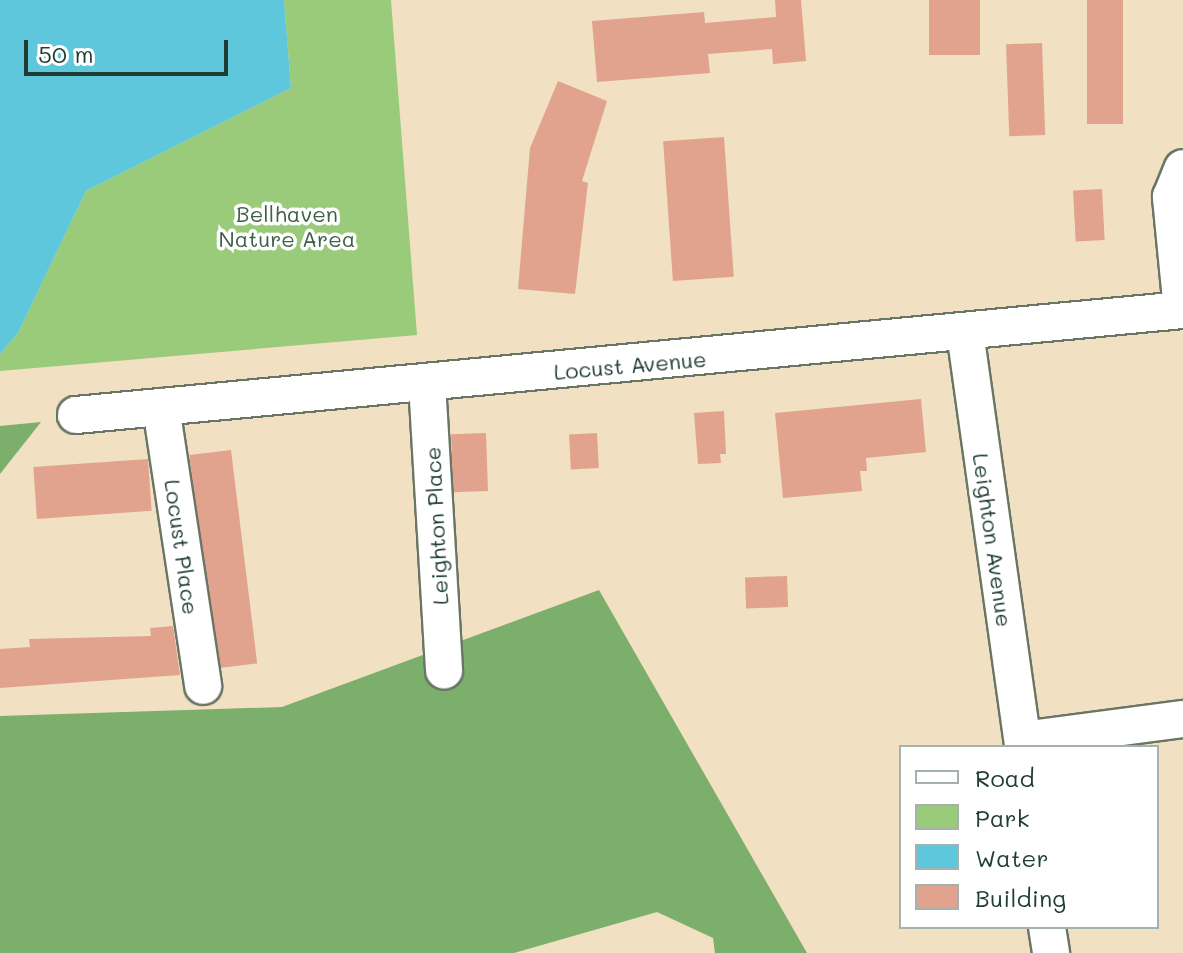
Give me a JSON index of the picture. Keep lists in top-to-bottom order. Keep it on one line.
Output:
{"streets":{"street":["Locust Avenue","Leighton Place","Leighton Avenue","Locust Place"]},"crossings":[["Locust Avenue","Leighton Place"],["Locust Avenue","Leighton Avenue"],["Locust Avenue","Locust Place"]],"parks":["Bellhaven Nature Area"],"legend":["Road","Park","Water","Building"],"scale_bar":"50 m"}
